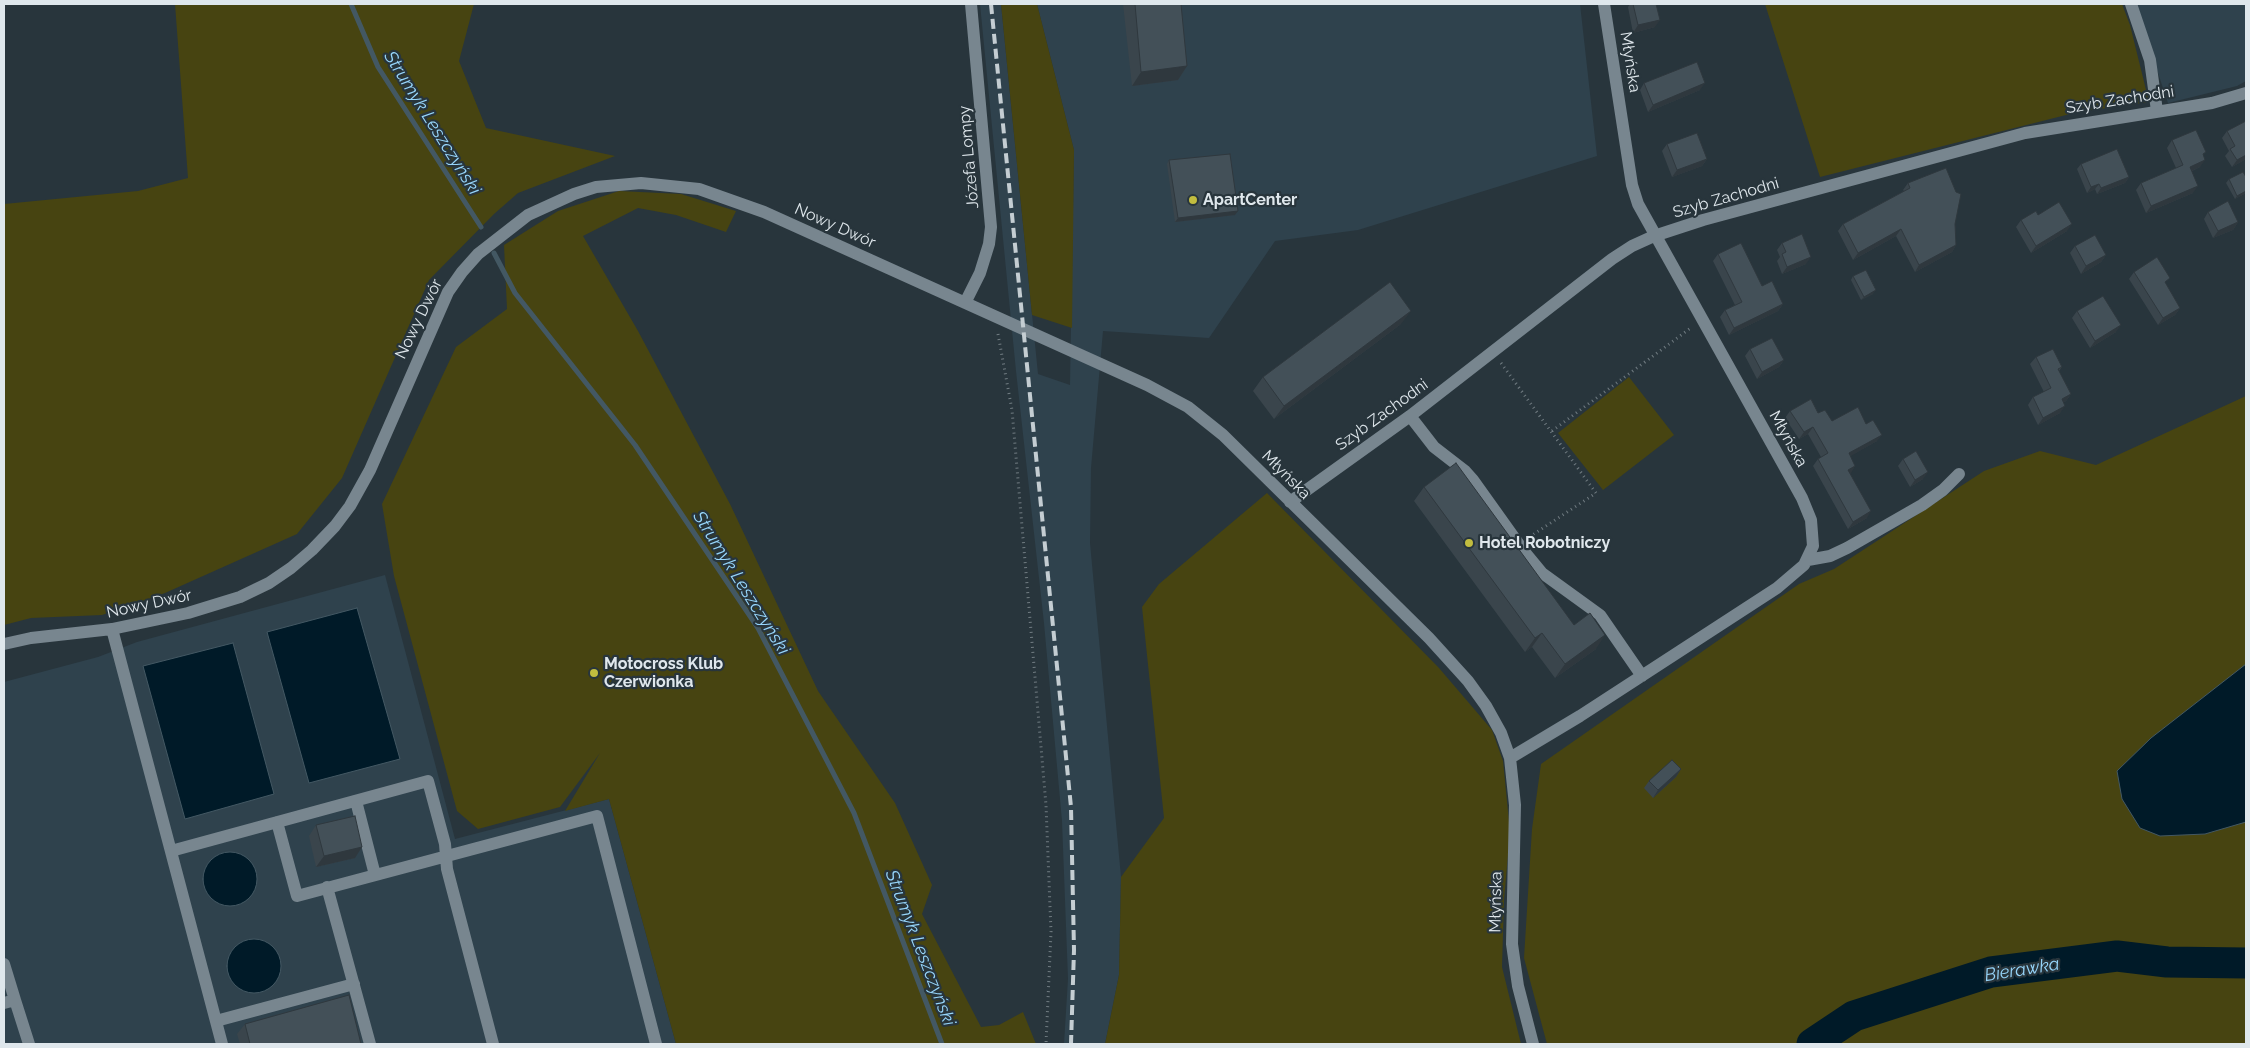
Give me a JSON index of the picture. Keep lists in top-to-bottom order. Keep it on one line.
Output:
{"streets":{"street":["Młyńska","Szyb Zachodni","Józefa Lompy","Nowy Dwór"]},"crossings":[["Młyńska","Szyb Zachodni"],["Młyńska","Józefa Lompy"],["Młyńska","Nowy Dwór"],["Józefa Lompy","Nowy Dwór"]],"water":["Strumyk Leszczyński","Bierawka"],"places":["ApartCenter","Hotel Robotniczy","Motocross Klub Czerwionka"]}
